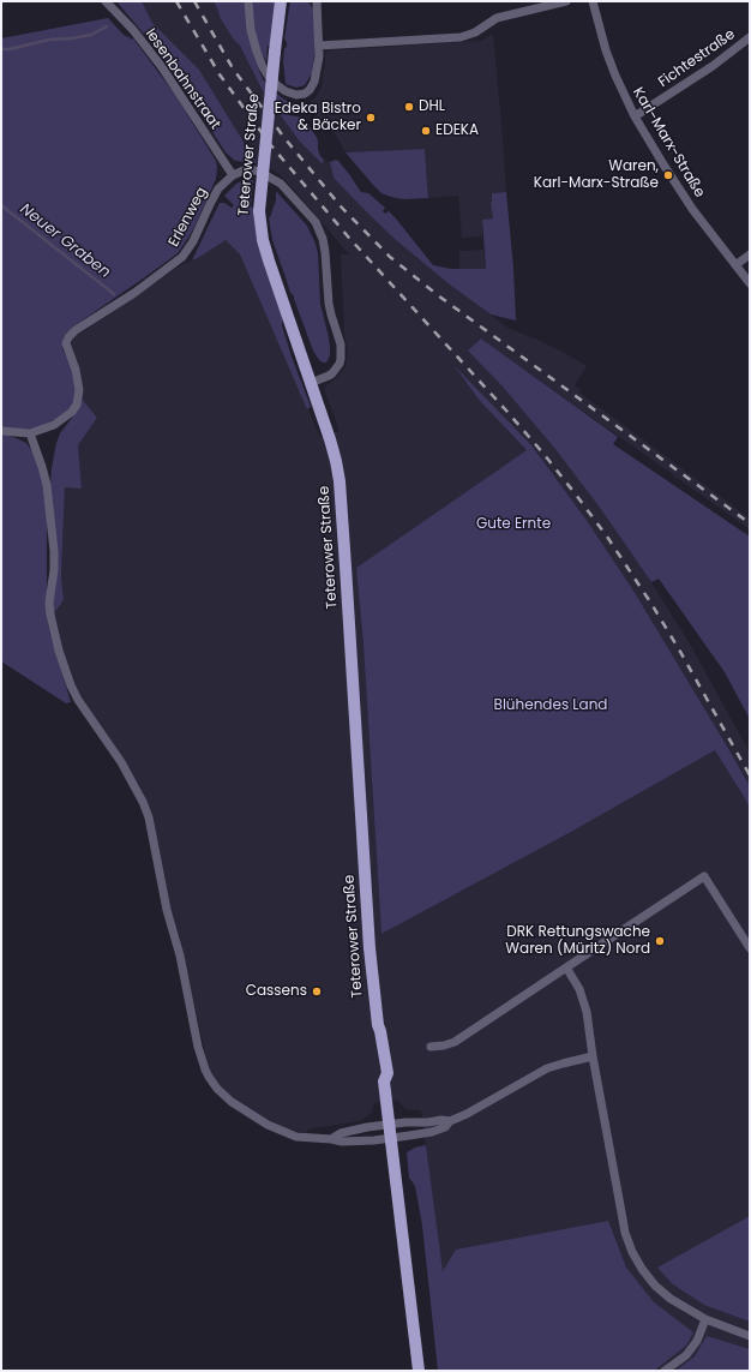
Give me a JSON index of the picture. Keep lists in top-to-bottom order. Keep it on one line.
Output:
{"streets":{"main road":["Teterower Straße"],"street":["Fichtestraße","Iesenbahnstraat","Karl-Marx-Straße","Erlenweg"]},"crossings":[["Fichtestraße","Karl-Marx-Straße"],["Iesenbahnstraat","Erlenweg"]],"water":["Neuer Graben"],"parks":["Gute Ernte","Blühendes Land"],"places":["DHL","Edeka Bistro & Bäcker","EDEKA","Waren, Karl-Marx-Straße","DRK Rettungswache Waren (Müritz) Nord","Cassens"]}
